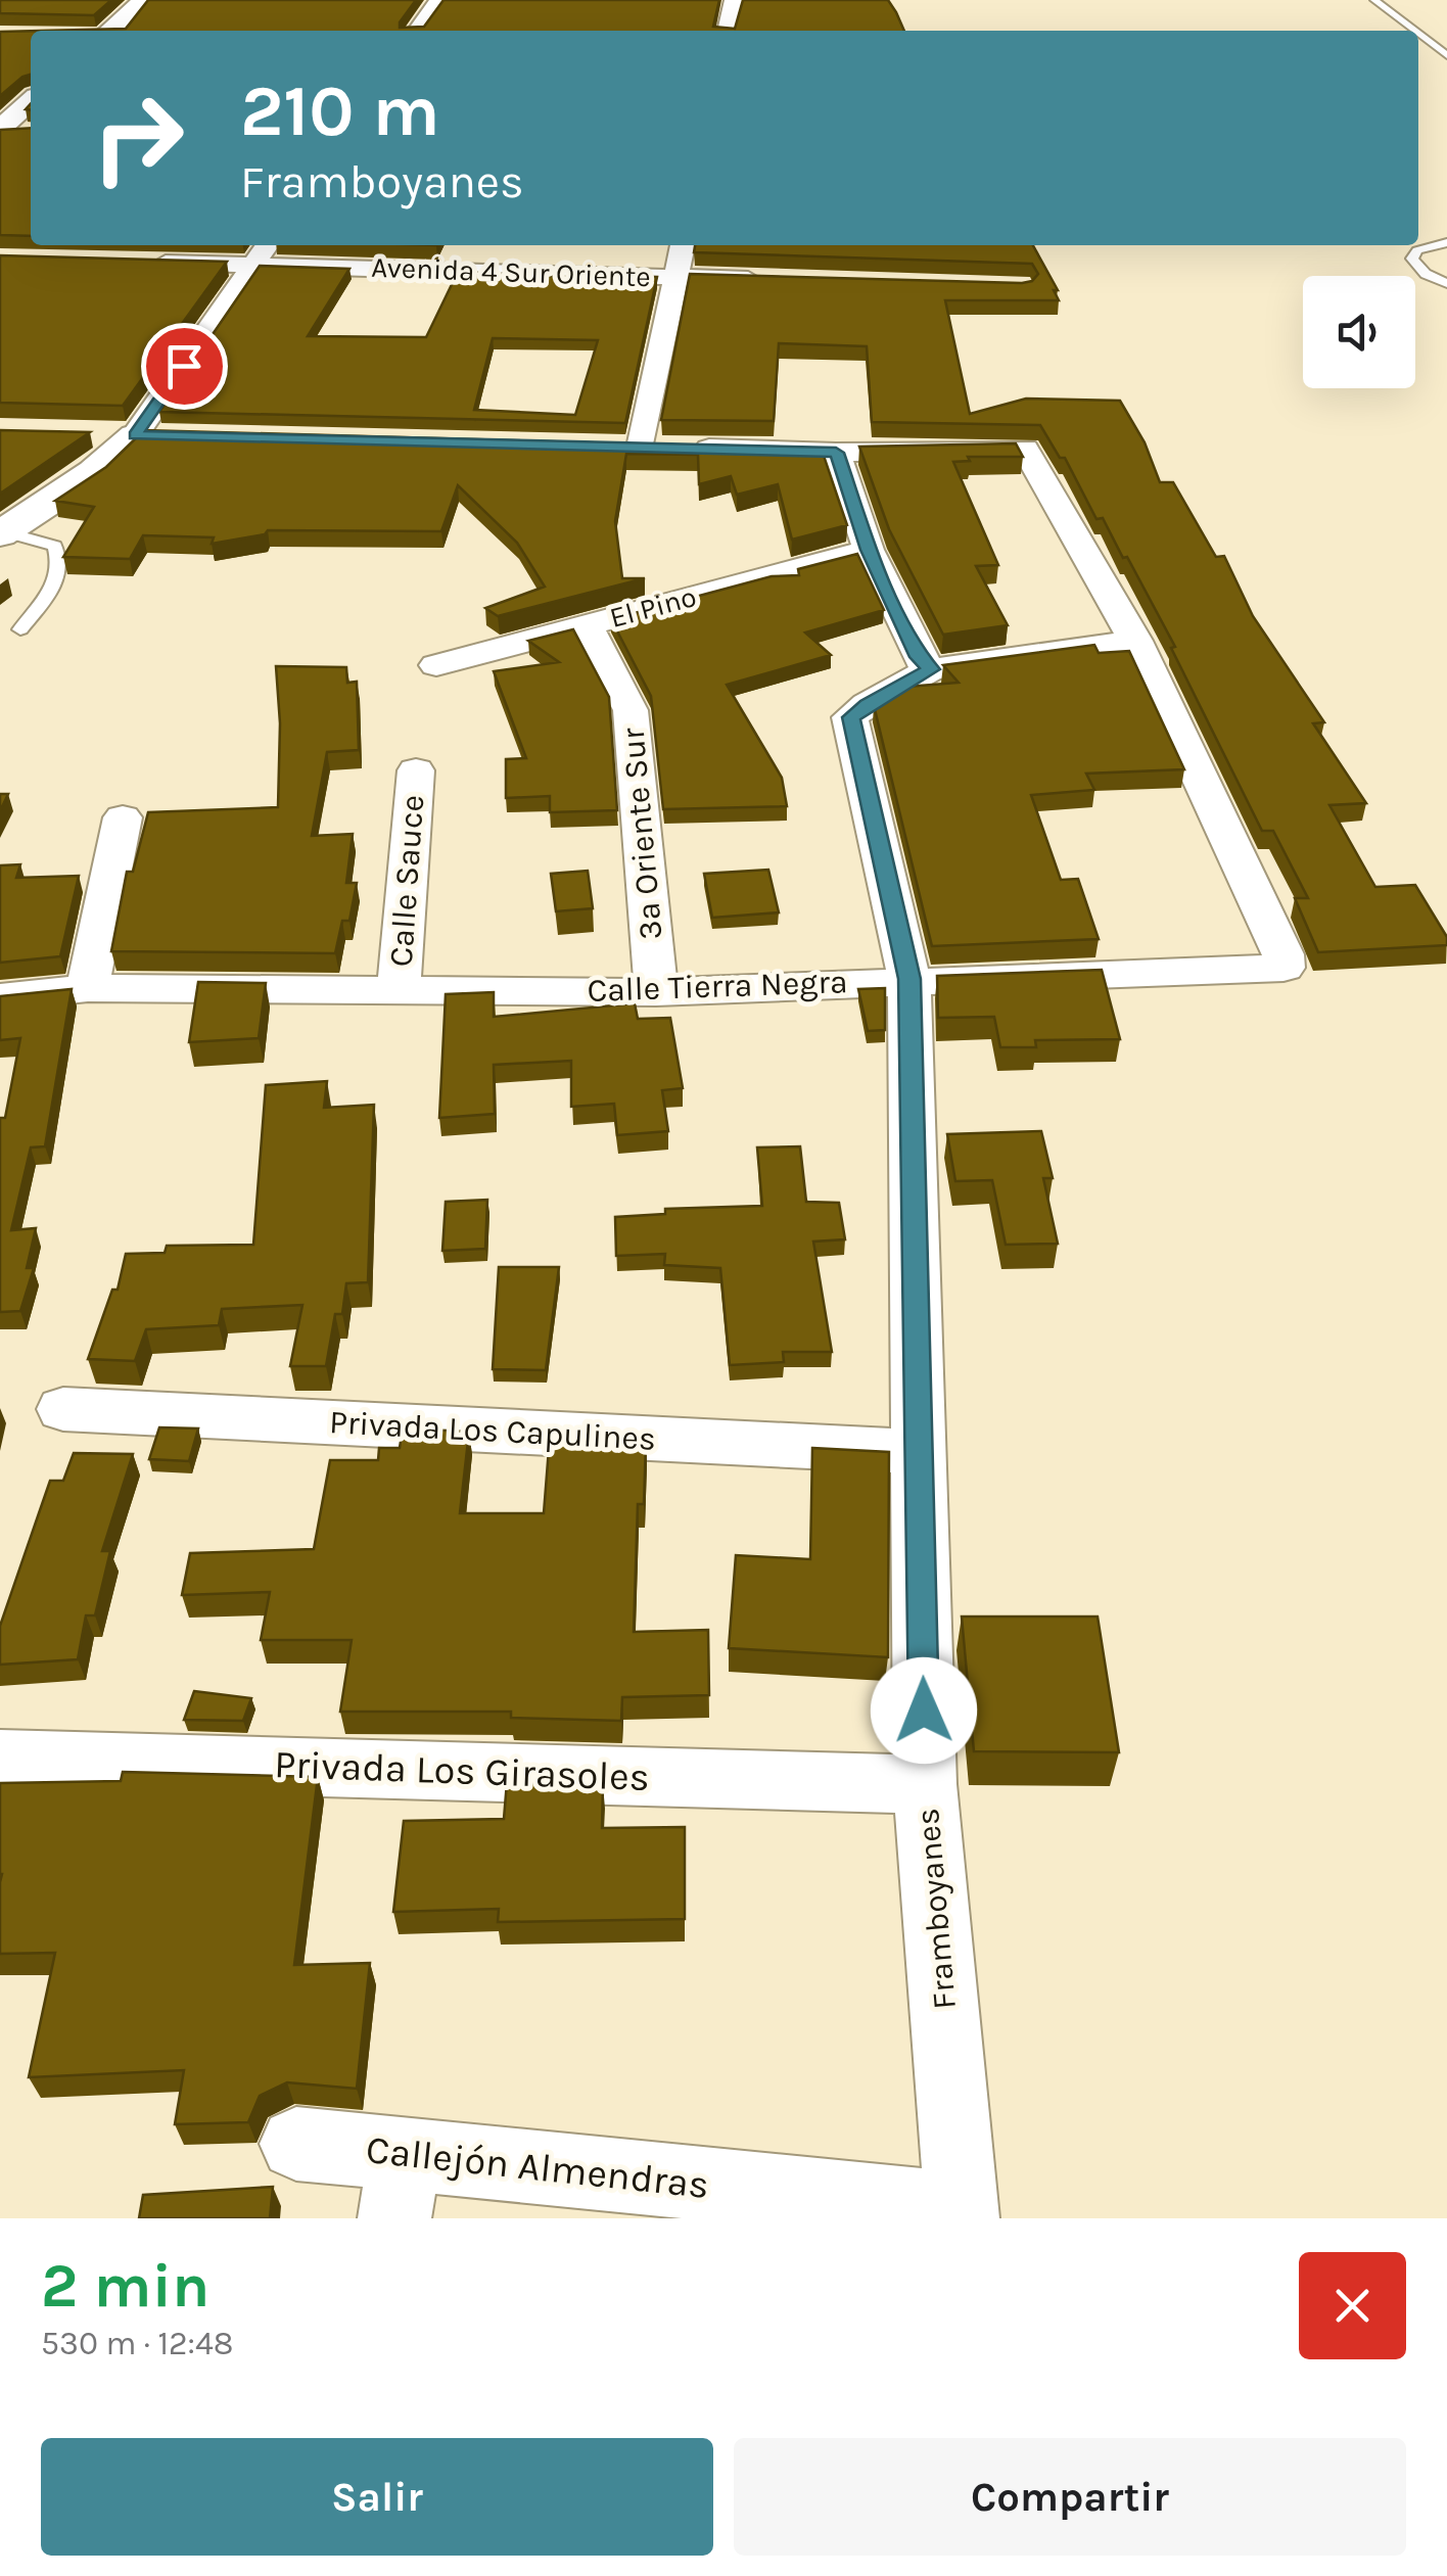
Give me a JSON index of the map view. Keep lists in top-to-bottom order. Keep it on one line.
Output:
{"streets":{"street":["Avenida 4 Sur Oriente","El Pino","3a Oriente Sur","Calle Sauce","Calle Tierra Negra","Privada Los Capulines","Privada Los Girasoles","Framboyanes","Callejón Almendras"]},"crossings":[["El Pino","3a Oriente Sur"],["3a Oriente Sur","Calle Tierra Negra"],["Calle Sauce","Calle Tierra Negra"],["Calle Tierra Negra","Framboyanes"],["Privada Los Capulines","Framboyanes"],["Privada Los Girasoles","Framboyanes"],["Framboyanes","Callejón Almendras"]],"page":{"turn":["210 m","Framboyanes"],"heading":["2 min","530 m · 12:48"],"buttons":["Salir","Compartir"]}}
